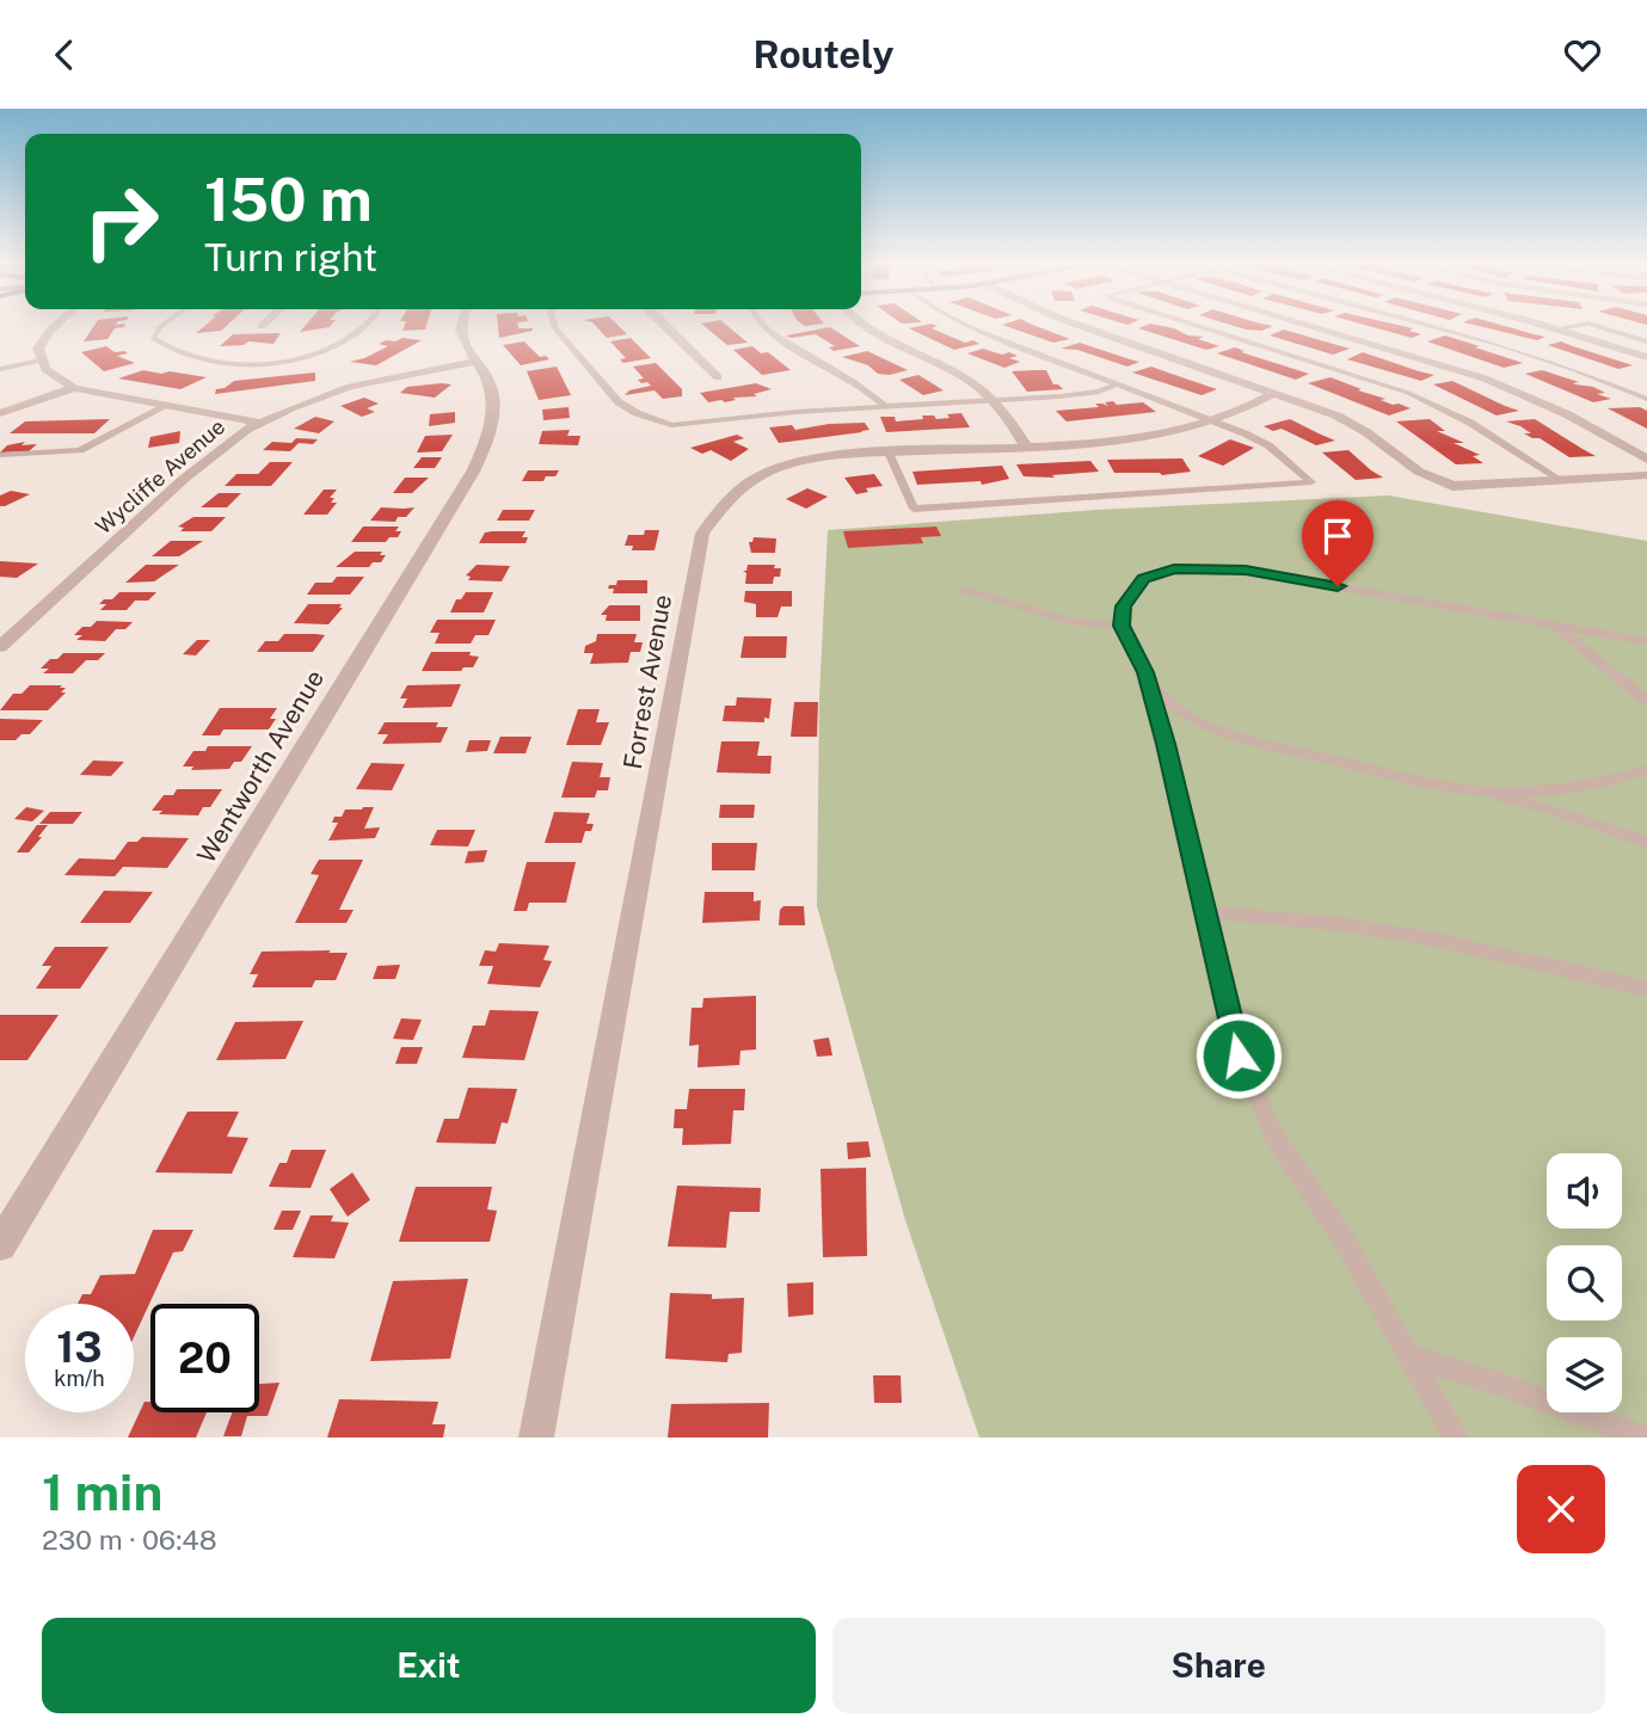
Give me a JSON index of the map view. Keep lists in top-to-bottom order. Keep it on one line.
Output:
{"streets":{"street":["Wycliffe Avenue","Forrest Avenue","Wentworth Avenue"]},"crossings":[["Wycliffe Avenue","Wentworth Avenue"]],"page":{"header":"Routely","turn":["150 m","Turn right"],"speed":"13 km/h","limit":"20","heading":["1 min","230 m · 06:48"],"buttons":["Exit","Share"]}}
